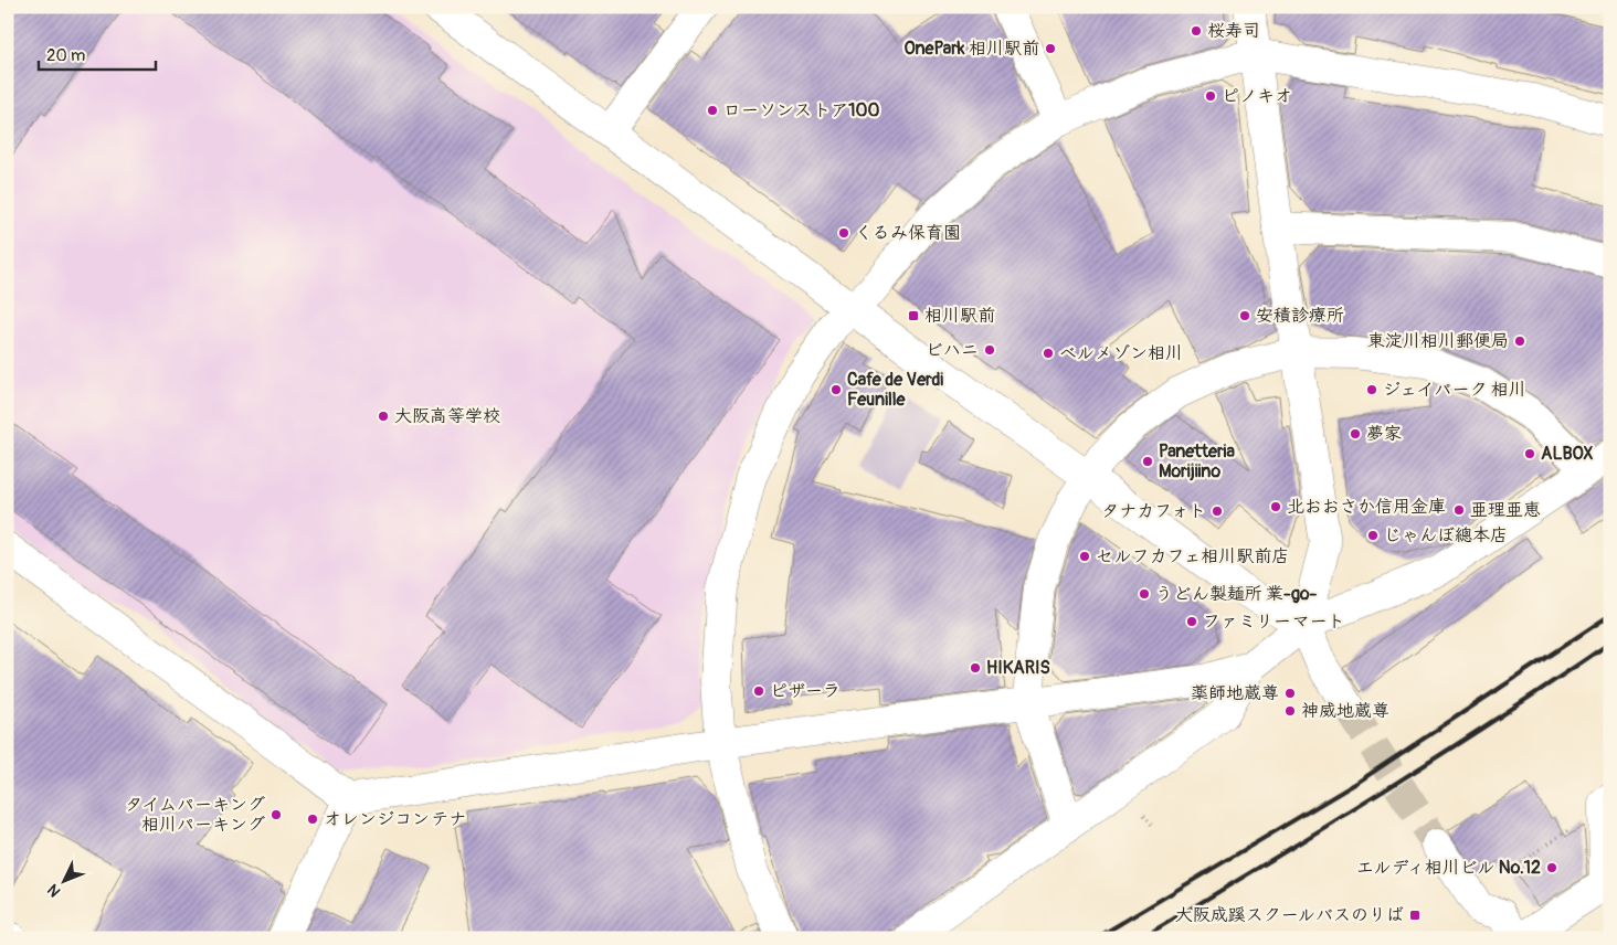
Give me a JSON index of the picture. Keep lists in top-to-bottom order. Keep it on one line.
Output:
{"places":{"other":["桜寿司","OnePark 相川駅前","ピノキオ","ローソンストア100","くるみ保育園","安積診療所","東淀川相川郵便局","ビハニ","ベルメゾン相川","Cafe de Verdi Feunille","ジェイパーク 相川","大阪高等学校","夢家","ALBOX","Panetteria Morijiino","北おおさか信用金庫","亜理亜恵","タナカフォト","じゃんぼ總本店","セルフカフェ相川駅前店","うどん製麺所 業-go-","ファミリーマート","HIKARIS","ピザーラ","薬師地蔵尊","神威地蔵尊","タイムパーキング 相川パーキング","オレンジコンテナ","エルディ相川ビル No.12"],"transit":["相川駅前","大阪成蹊スクールバスのりば"]},"scale_bar":"20 m","north":"bottom left"}
